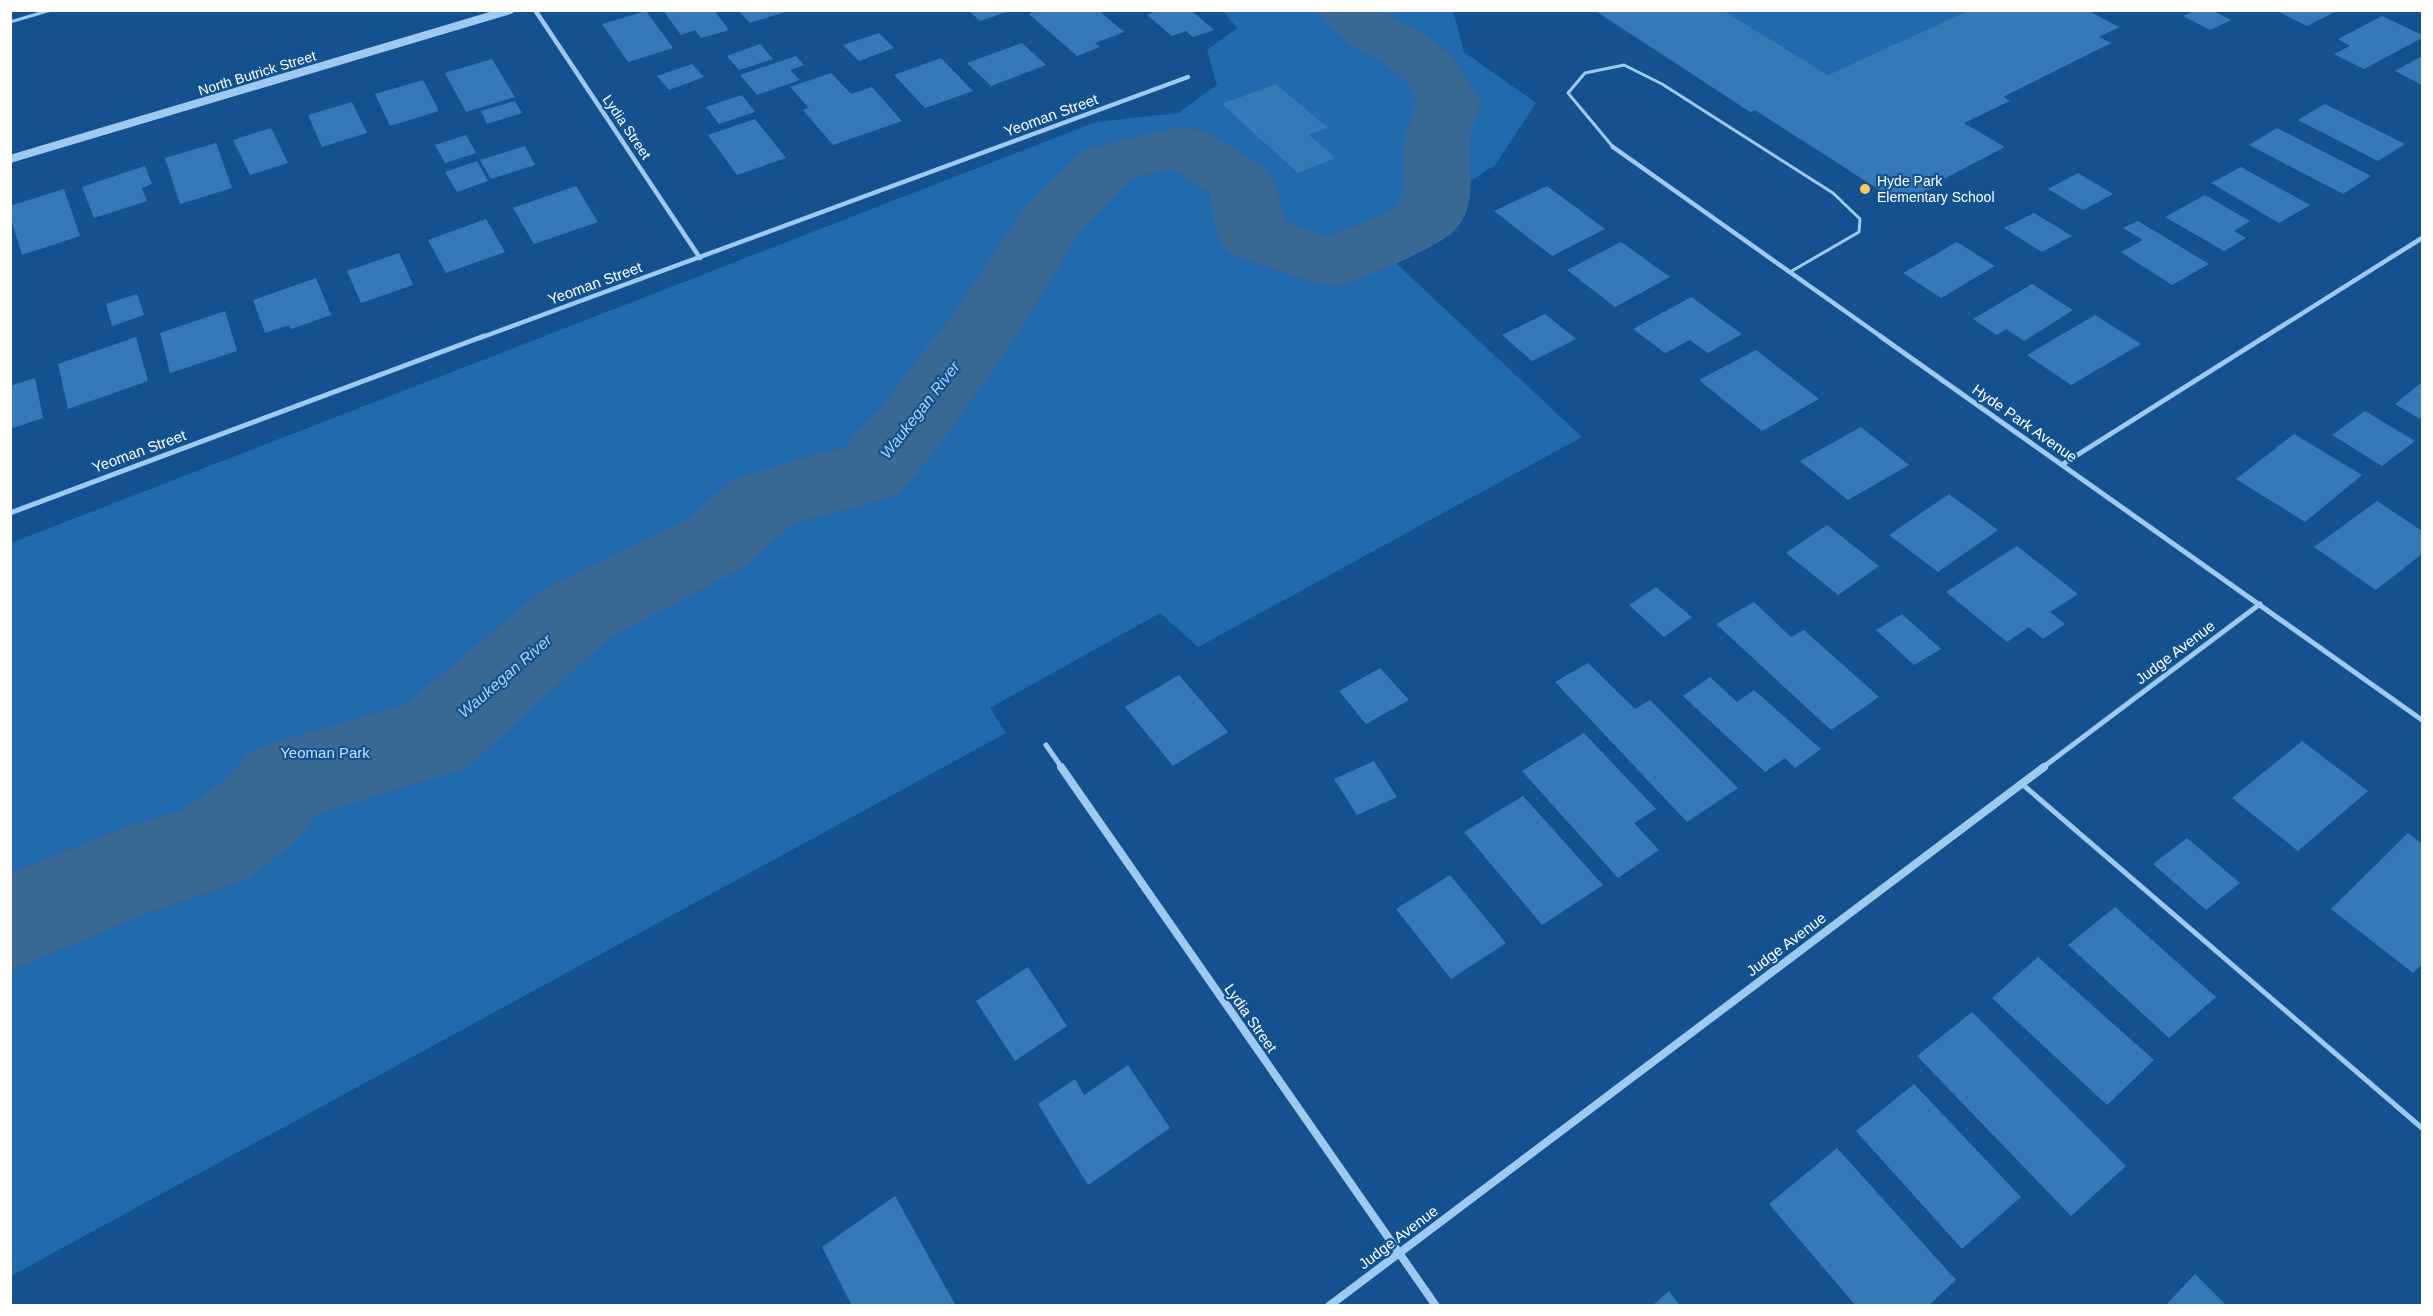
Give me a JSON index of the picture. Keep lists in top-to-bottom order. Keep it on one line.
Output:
{"streets":{"street":["North Butrick Street","Yeoman Street","Lydia Street","Hyde Park Avenue","Judge Avenue"]},"crossings":[["Yeoman Street","Lydia Street"],["Lydia Street","Judge Avenue"],["Hyde Park Avenue","Judge Avenue"]],"water":["Waukegan River"],"parks":["Yeoman Park"],"places":["Hyde Park Elementary School"]}
